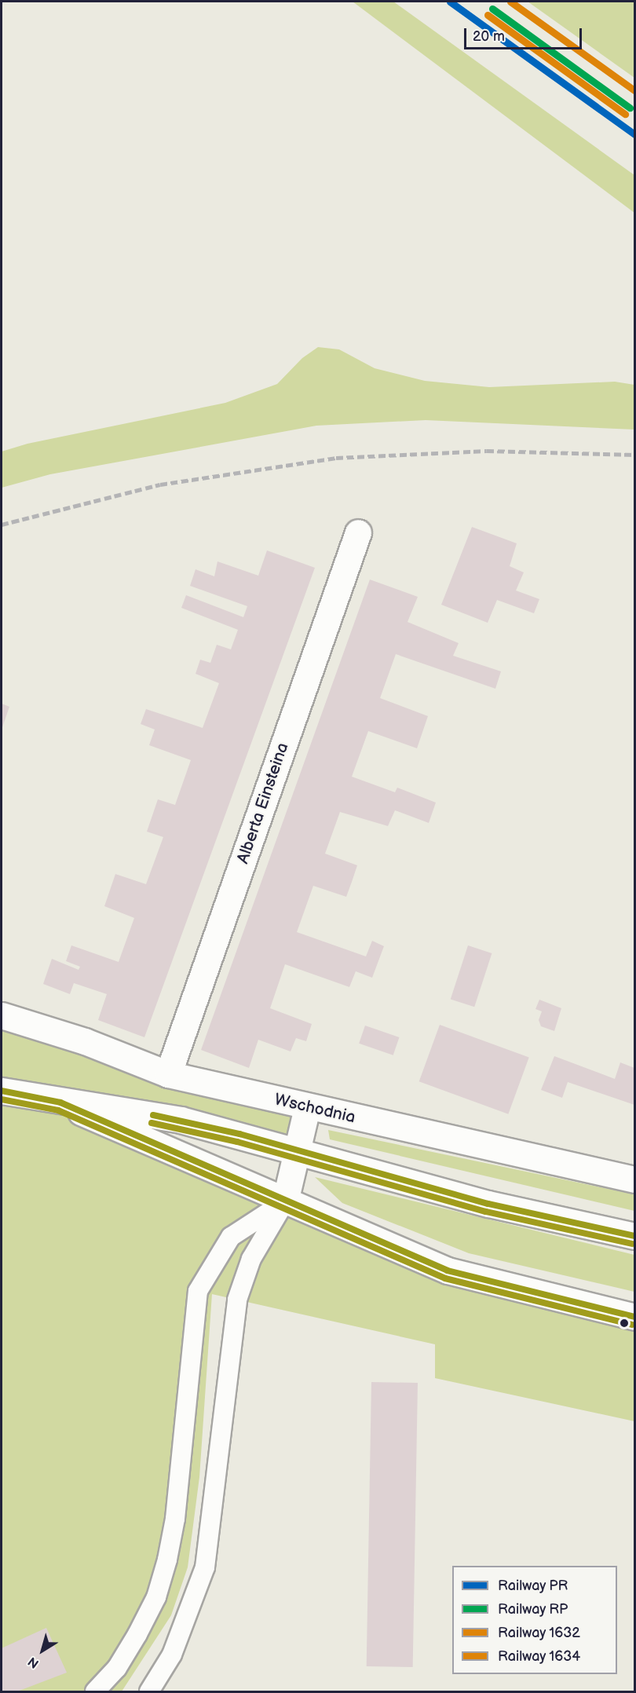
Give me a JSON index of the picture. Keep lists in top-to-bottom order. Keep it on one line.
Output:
{"streets":{"street":["Alberta Einsteina","Wschodnia"]},"crossings":[["Alberta Einsteina","Wschodnia"]],"lines":["rail line PR","rail line 1632","rail line RP","rail line 1634"],"legend":["Railway PR","Railway RP","Railway 1632","Railway 1634"],"scale_bar":"20 m","north":"bottom left"}
